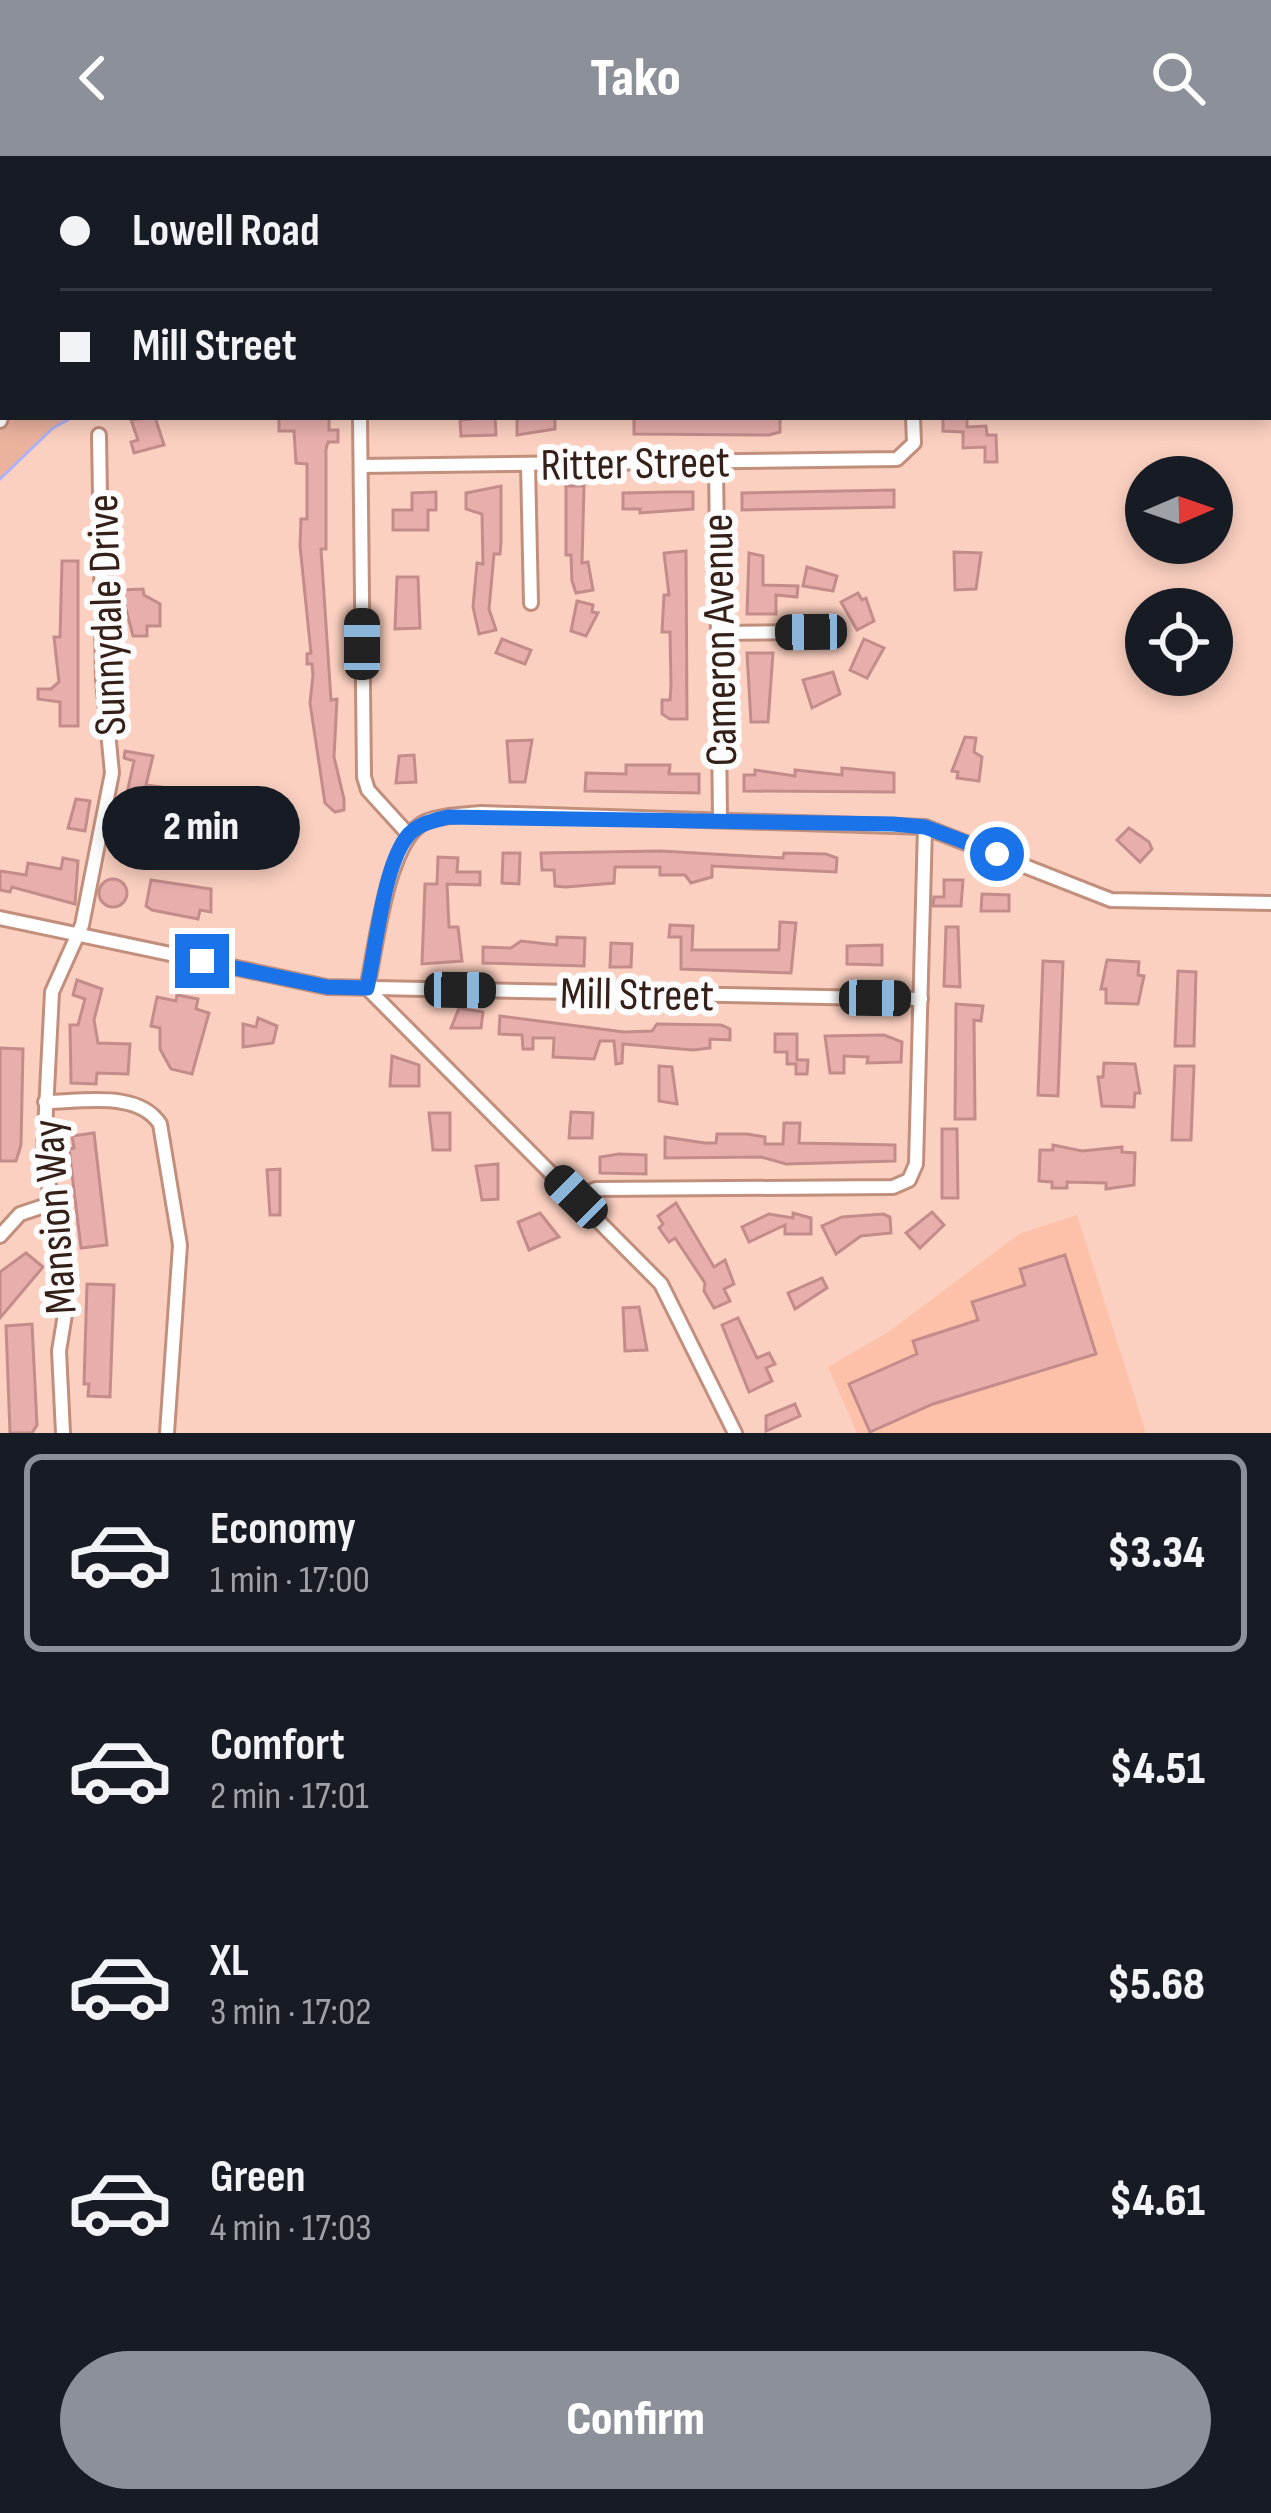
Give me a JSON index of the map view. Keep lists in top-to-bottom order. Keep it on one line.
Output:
{"streets":{"street":["Ritter Street","Sunnydale Drive","Cameron Avenue","Mill Street","Mansion Way"]},"crossings":[["Ritter Street","Cameron Avenue"],["Sunnydale Drive","Mill Street"],["Sunnydale Drive","Mansion Way"],["Mill Street","Mansion Way"]],"north":"right","page":{"header":"Tako","banner":["Lowell Road","Mill Street"],"bubble":"2 min","list":[{"name":"Economy","note":"1 min · 17:00","value":"$3.34"},{"name":"Comfort","note":"2 min · 17:01","value":"$4.51"},{"name":"XL","note":"3 min · 17:02","value":"$5.68"},{"name":"Green","note":"4 min · 17:03","value":"$4.61"}],"buttons":"Confirm"}}
